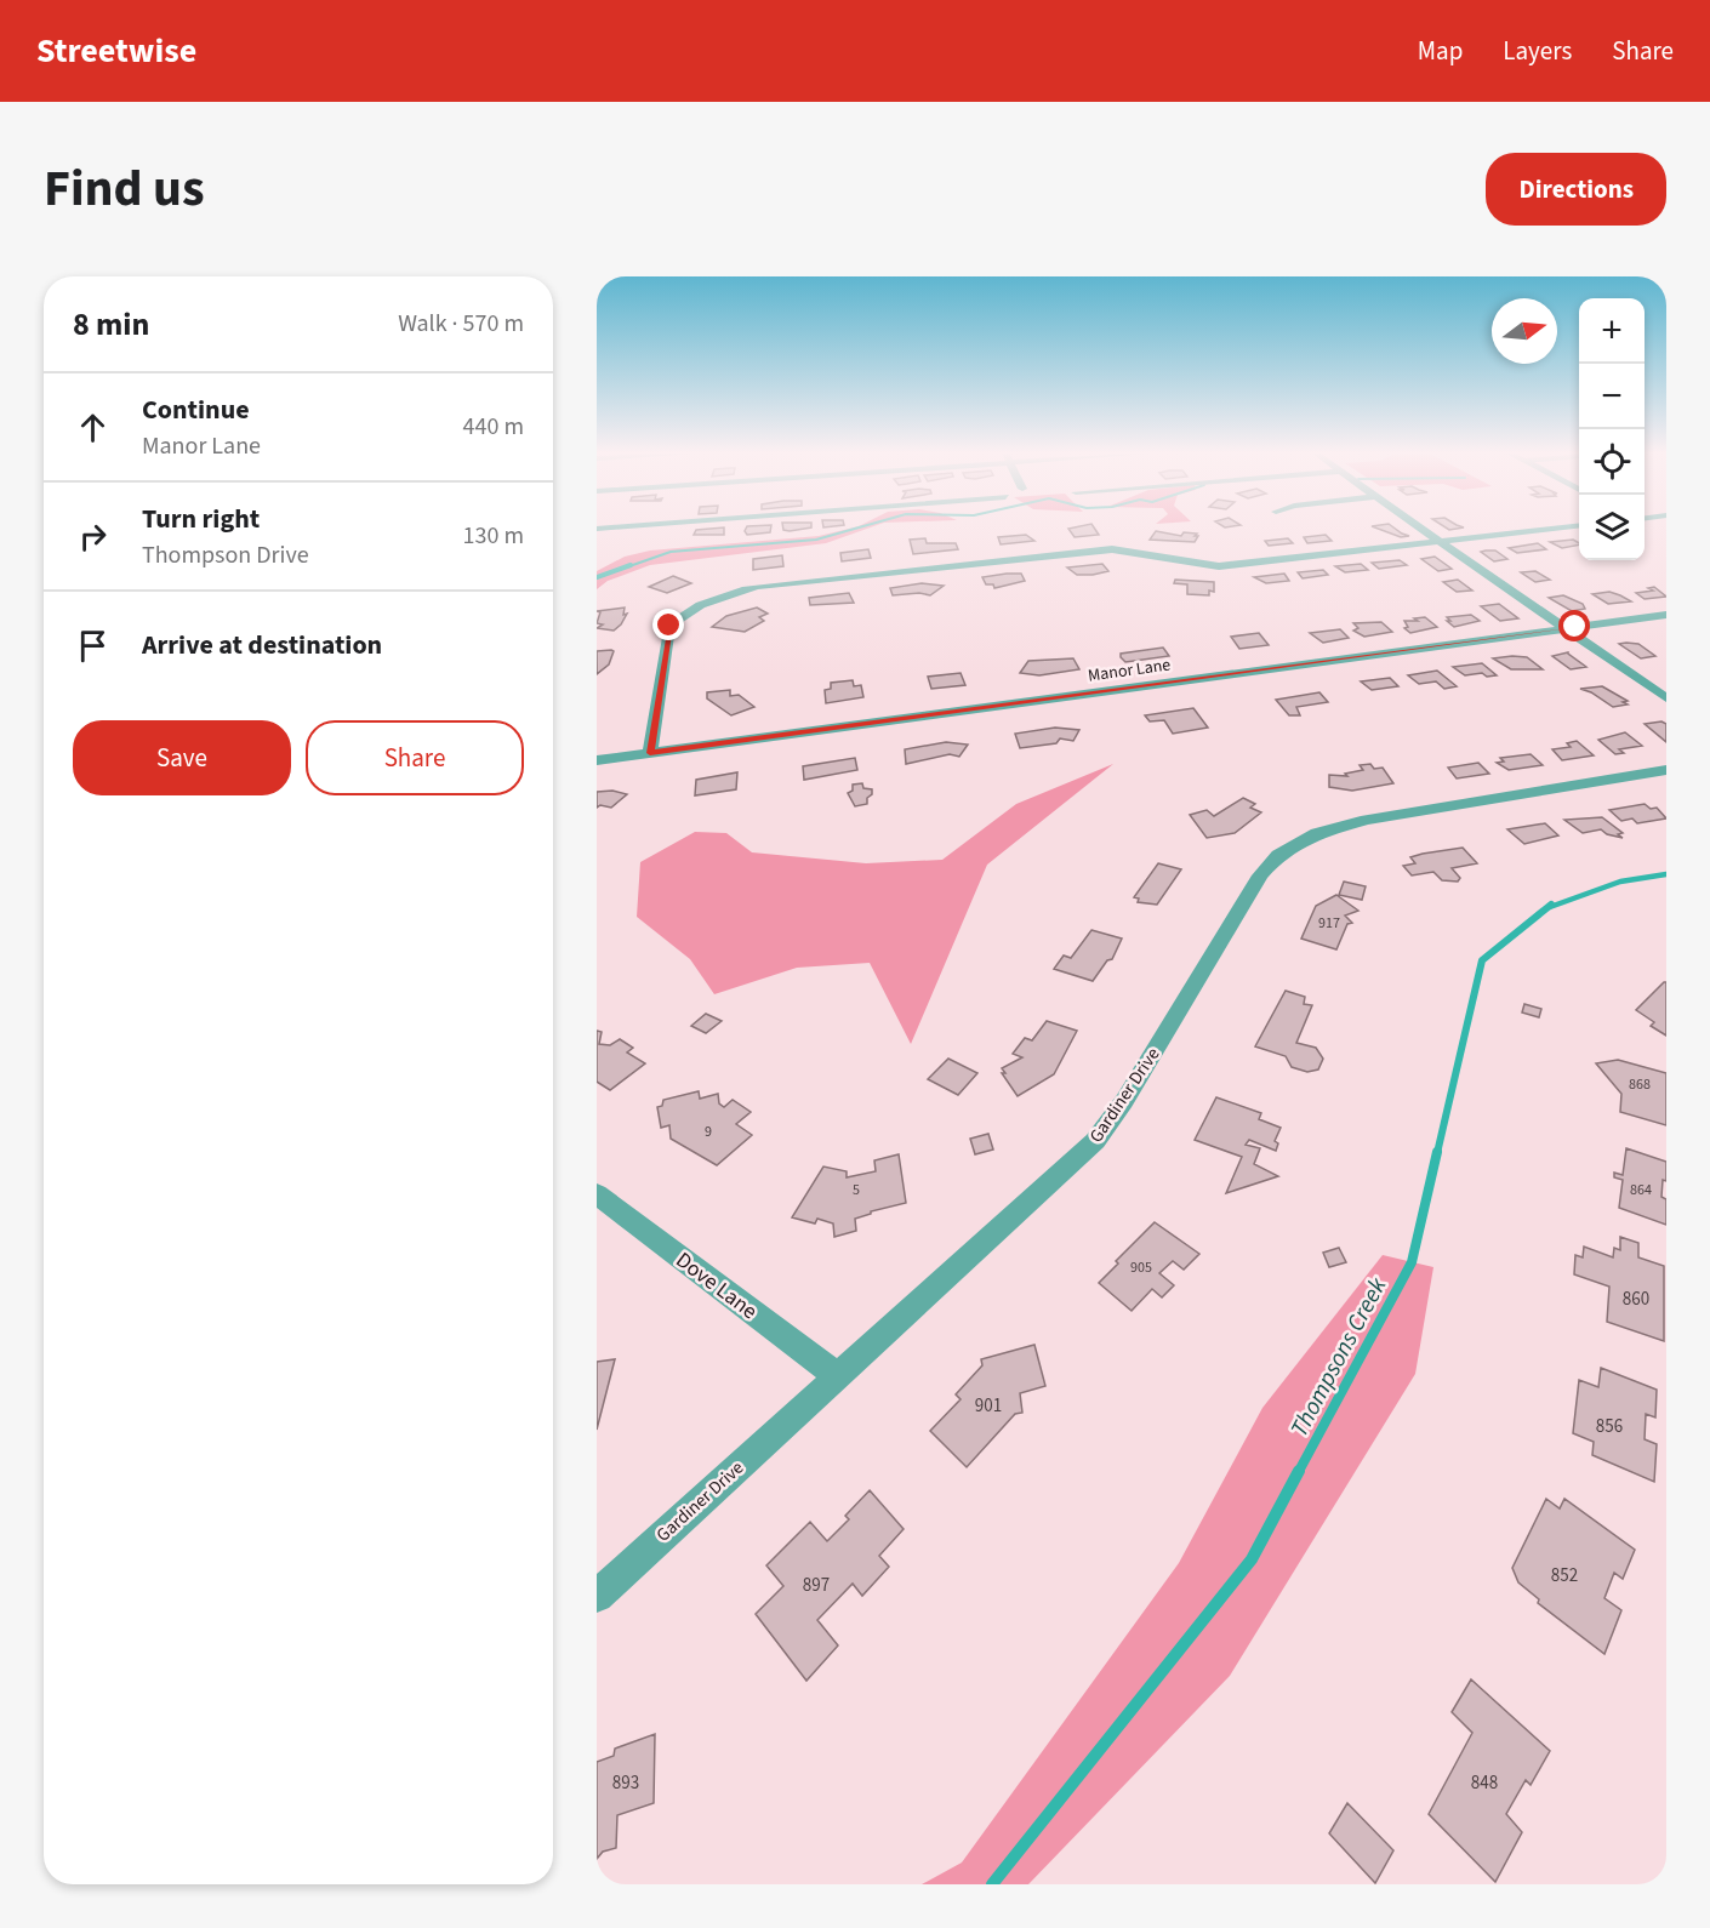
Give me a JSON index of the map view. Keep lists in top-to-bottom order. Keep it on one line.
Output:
{"streets":{"street":["Manor Lane","Gardiner Drive","Dove Lane"]},"crossings":[["Gardiner Drive","Dove Lane"]],"water":["Thompsons Creek"],"house_numbers":["917","868","9","5","864","905","860","901","856","852","897","893","848"],"north":"right","page":{"header":"Streetwise","nav":["Map","Layers","Share"],"title":"Find us","buttons":["Directions",["Save","Share"]],"heading":["8 min","Walk · 570 m"],"map_buttons":["+","−"],"list":[["Continue","Manor Lane","440 m"],["Turn right","Thompson Drive","130 m"],"Arrive at destination"]}}
